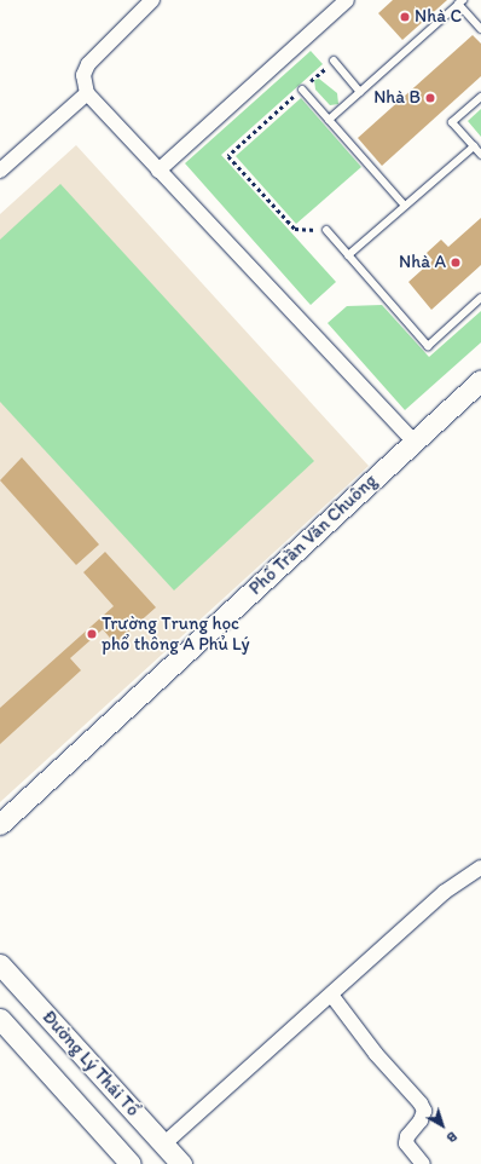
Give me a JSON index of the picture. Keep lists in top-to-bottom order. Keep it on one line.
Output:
{"streets":{"street":["Phố Trần Văn Chuông","Đường Lý Thái Tổ"]},"places":["Nhà C","Nhà B","Nhà A","Trường Trung học phổ thông A Phủ Lý"],"north":"bottom right"}
